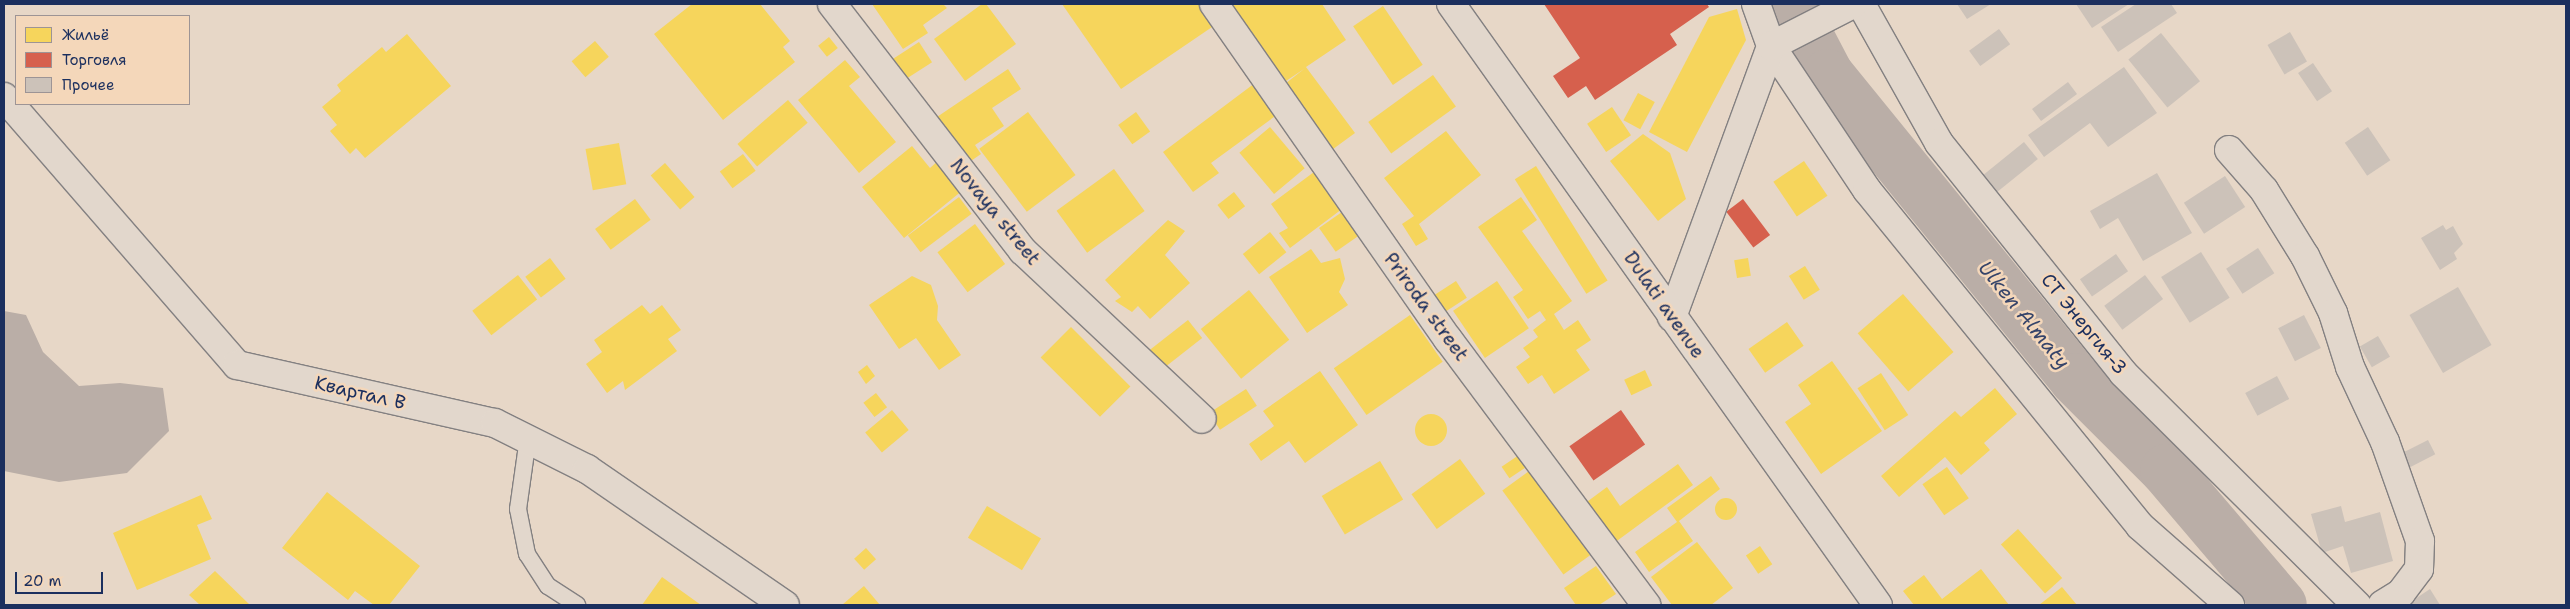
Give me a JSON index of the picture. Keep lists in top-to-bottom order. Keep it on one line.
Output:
{"streets":{"street":["Novaya street","Dulati avenue","Priroda street","СТ Энергия-3","Квартал В"]},"water":["Ulken Almaty"],"legend":["Жильё","Торговля","Прочее"],"scale_bar":"20 m"}
